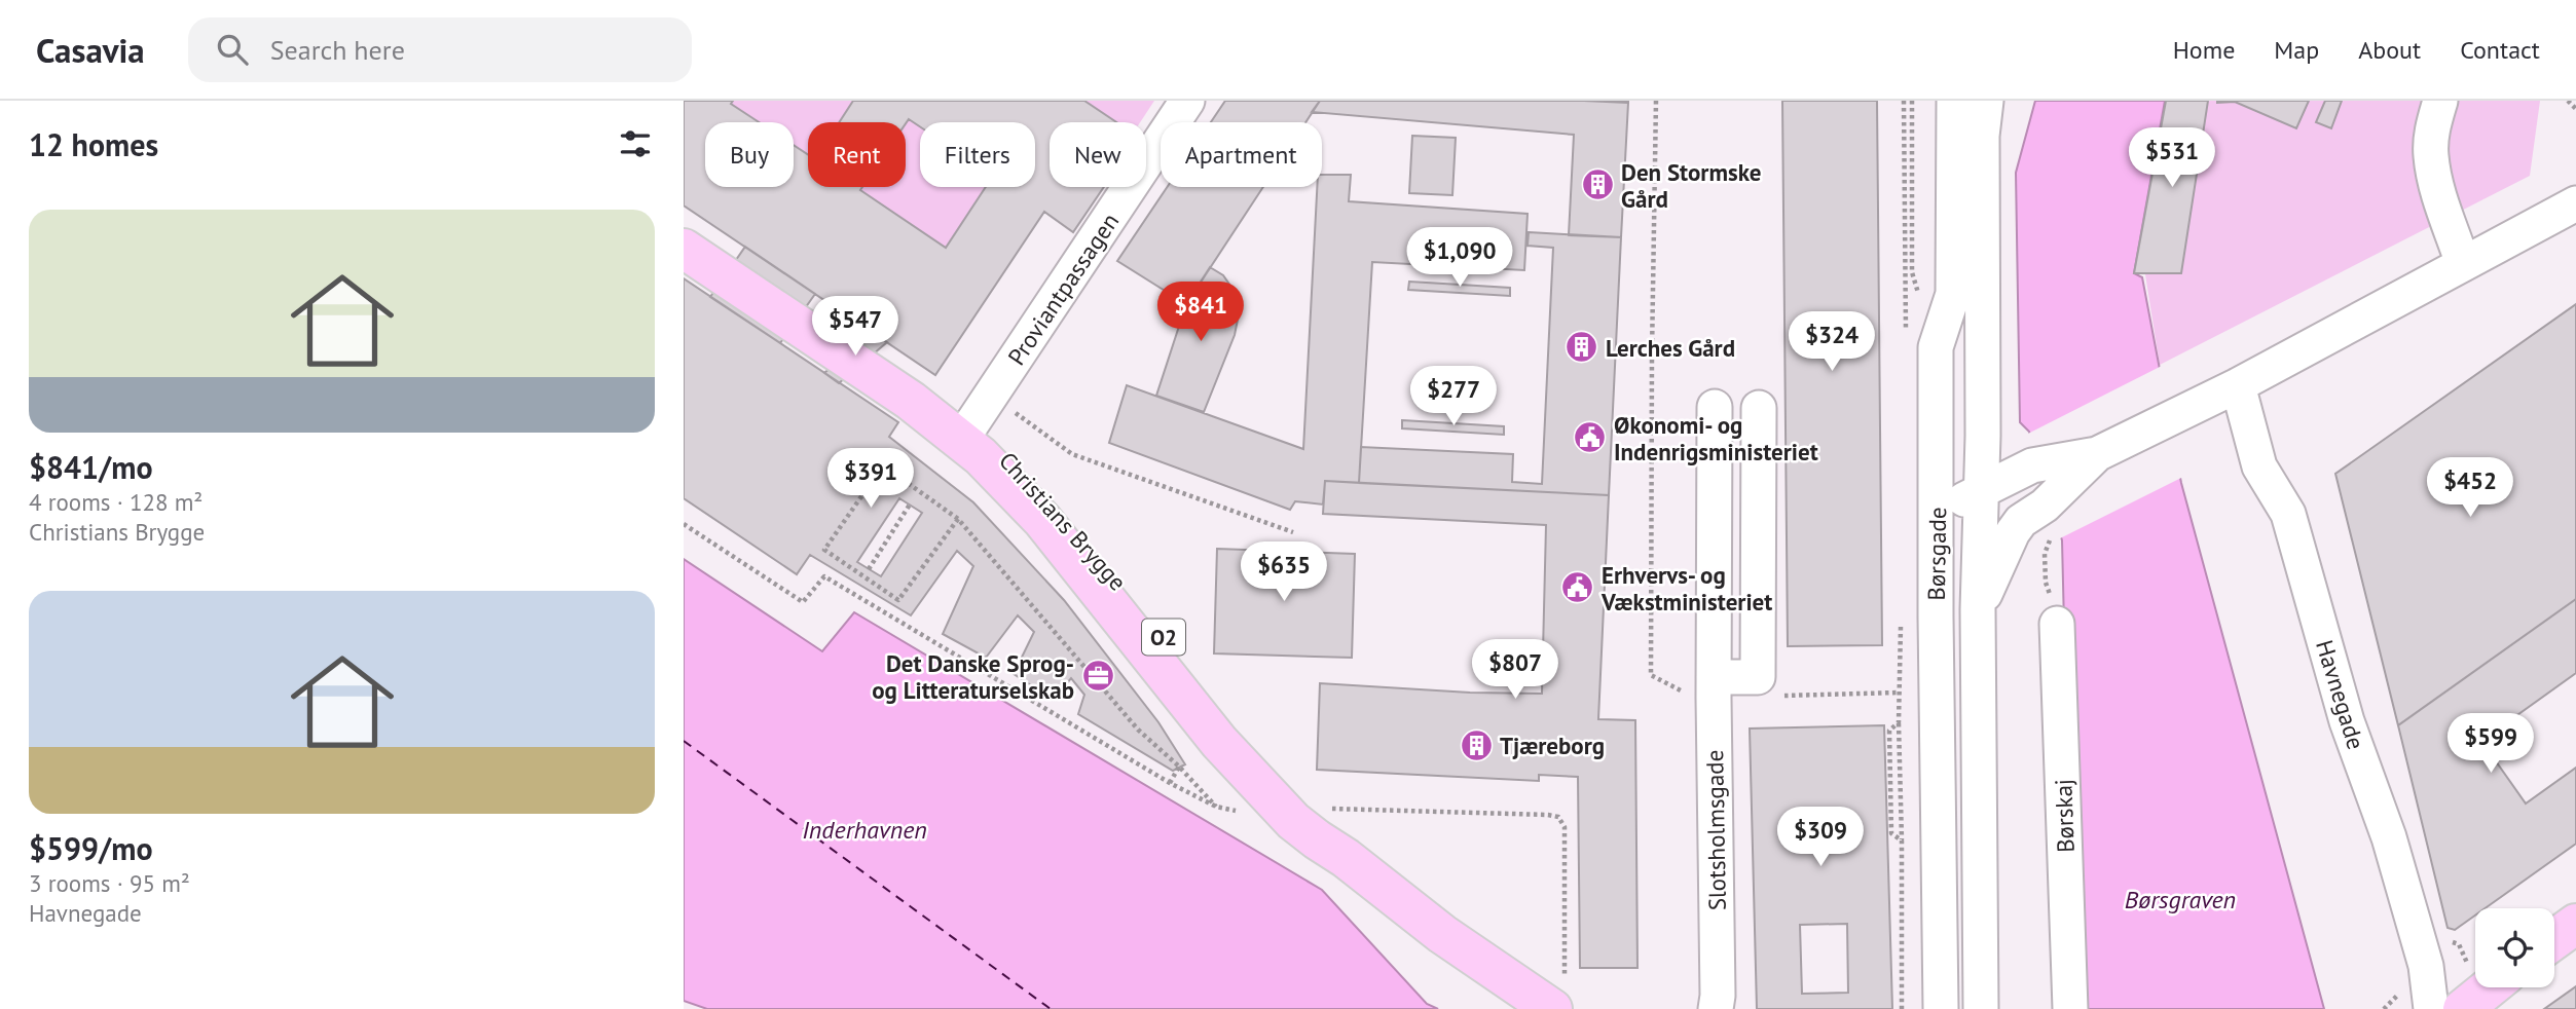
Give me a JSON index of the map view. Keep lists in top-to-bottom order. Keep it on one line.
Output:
{"streets":{"main road":["Christians Brygge","O2"],"street":["Proviantpassagen","Børsgade","Havnegade","Børskaj","Slotsholmsgade"]},"crossings":[["Proviantpassagen","Christians Brygge"]],"water":["Inderhavnen","Børsgraven"],"places":{"building":["Den Stormske Gård","Lerches Gård","Tjæreborg"],"public building":["Økonomi- og Indenrigsministeriet","Erhvervs- og Vækstministeriet"],"office":["Det Danske Sprog- og Litteraturselskab"]},"page":{"header":"Casavia","search":"Search here","nav":["Home","Map","About","Contact"],"heading":"12 homes","chip":["Buy","Rent","Filters","New","Apartment"],"price":["$531","$1,090","$841","$547","$324","$277","$391","$452","$635","$807","$599","$309"],"list":[{"name":"$841/mo","note":"4 rooms · 128 m² · Christians Brygge"},{"name":"$599/mo","note":"3 rooms · 95 m² · Havnegade"}]}}
